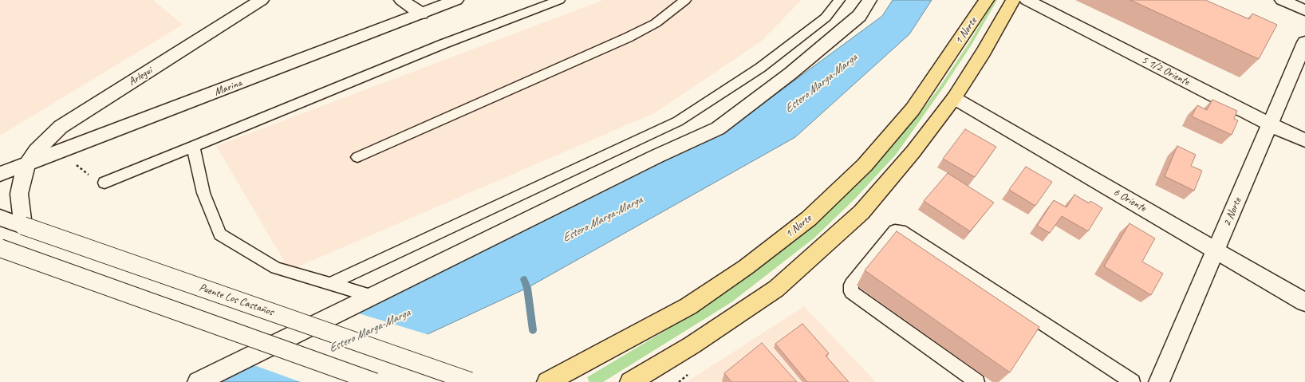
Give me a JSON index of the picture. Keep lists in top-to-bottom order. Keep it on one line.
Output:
{"streets":{"main road":["1 Norte"],"street":["5 1/2 Oriente","Arlegui","Marina","6 Oriente","2 Norte","Puente Los Castaños"]},"crossings":[["5 1/2 Oriente","2 Norte"],["Arlegui","Marina"],["Arlegui","Puente Los Castaños"],["6 Oriente","2 Norte"]],"water":["Estero Marga-Marga"]}
